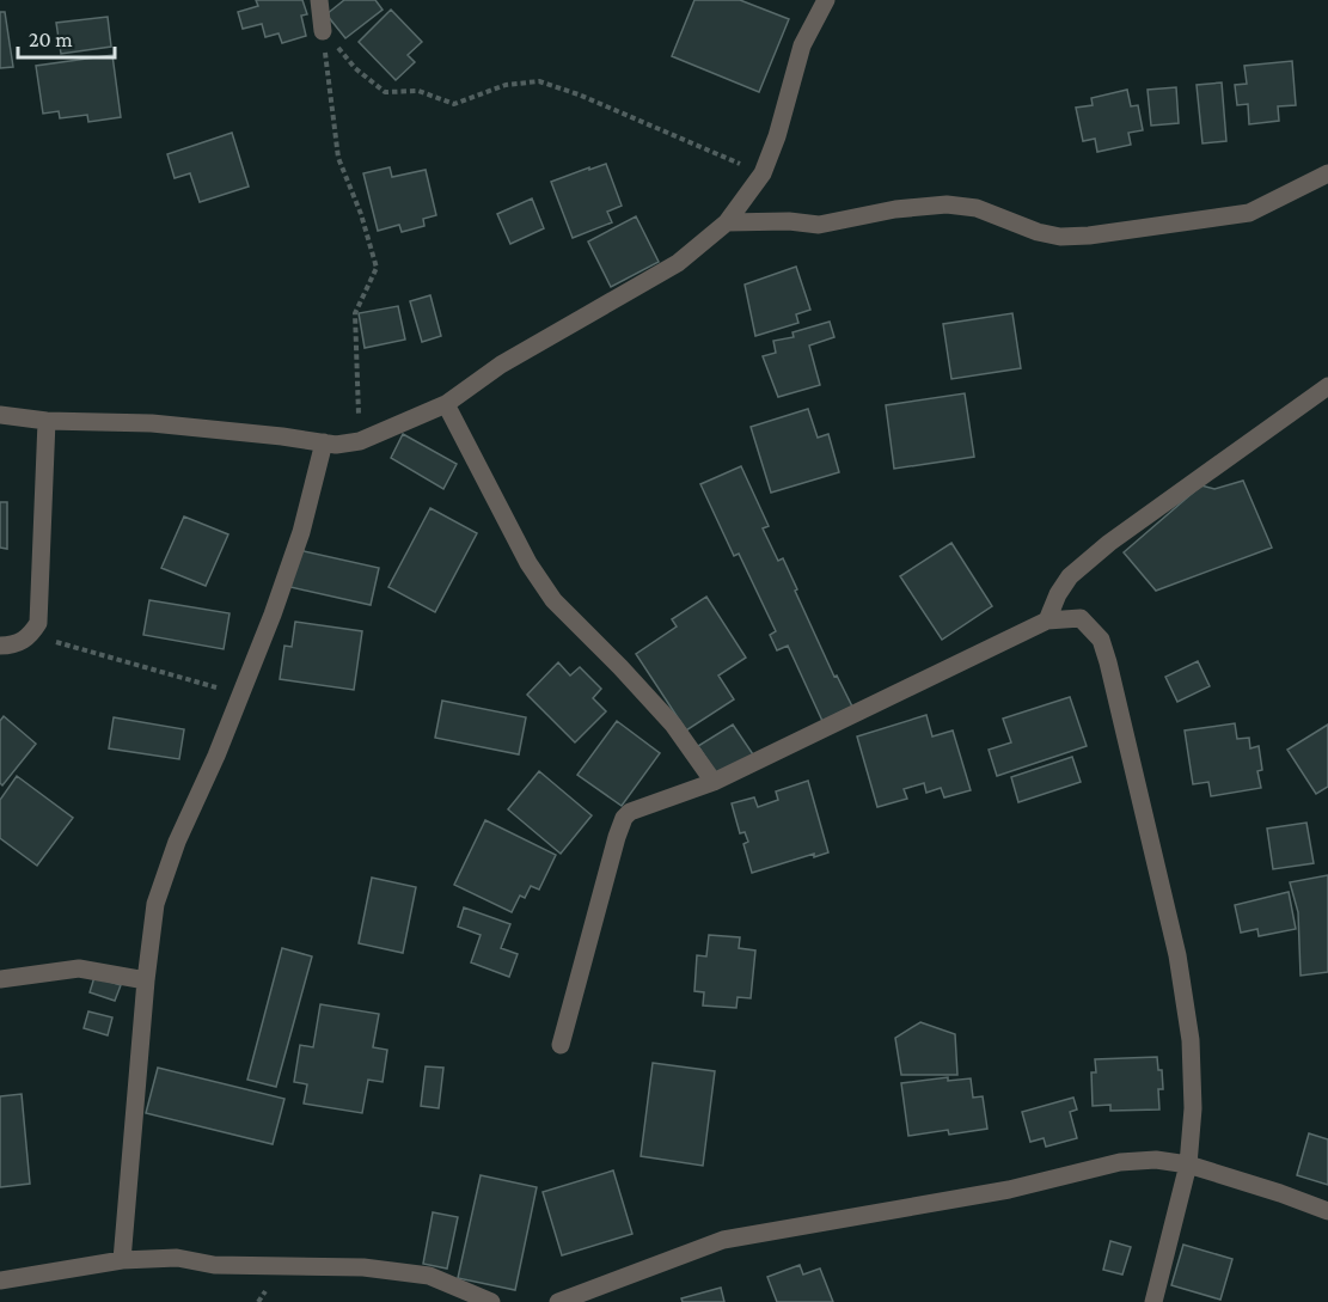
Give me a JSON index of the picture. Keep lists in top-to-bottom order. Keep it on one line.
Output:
{"scale_bar":"20 m"}
